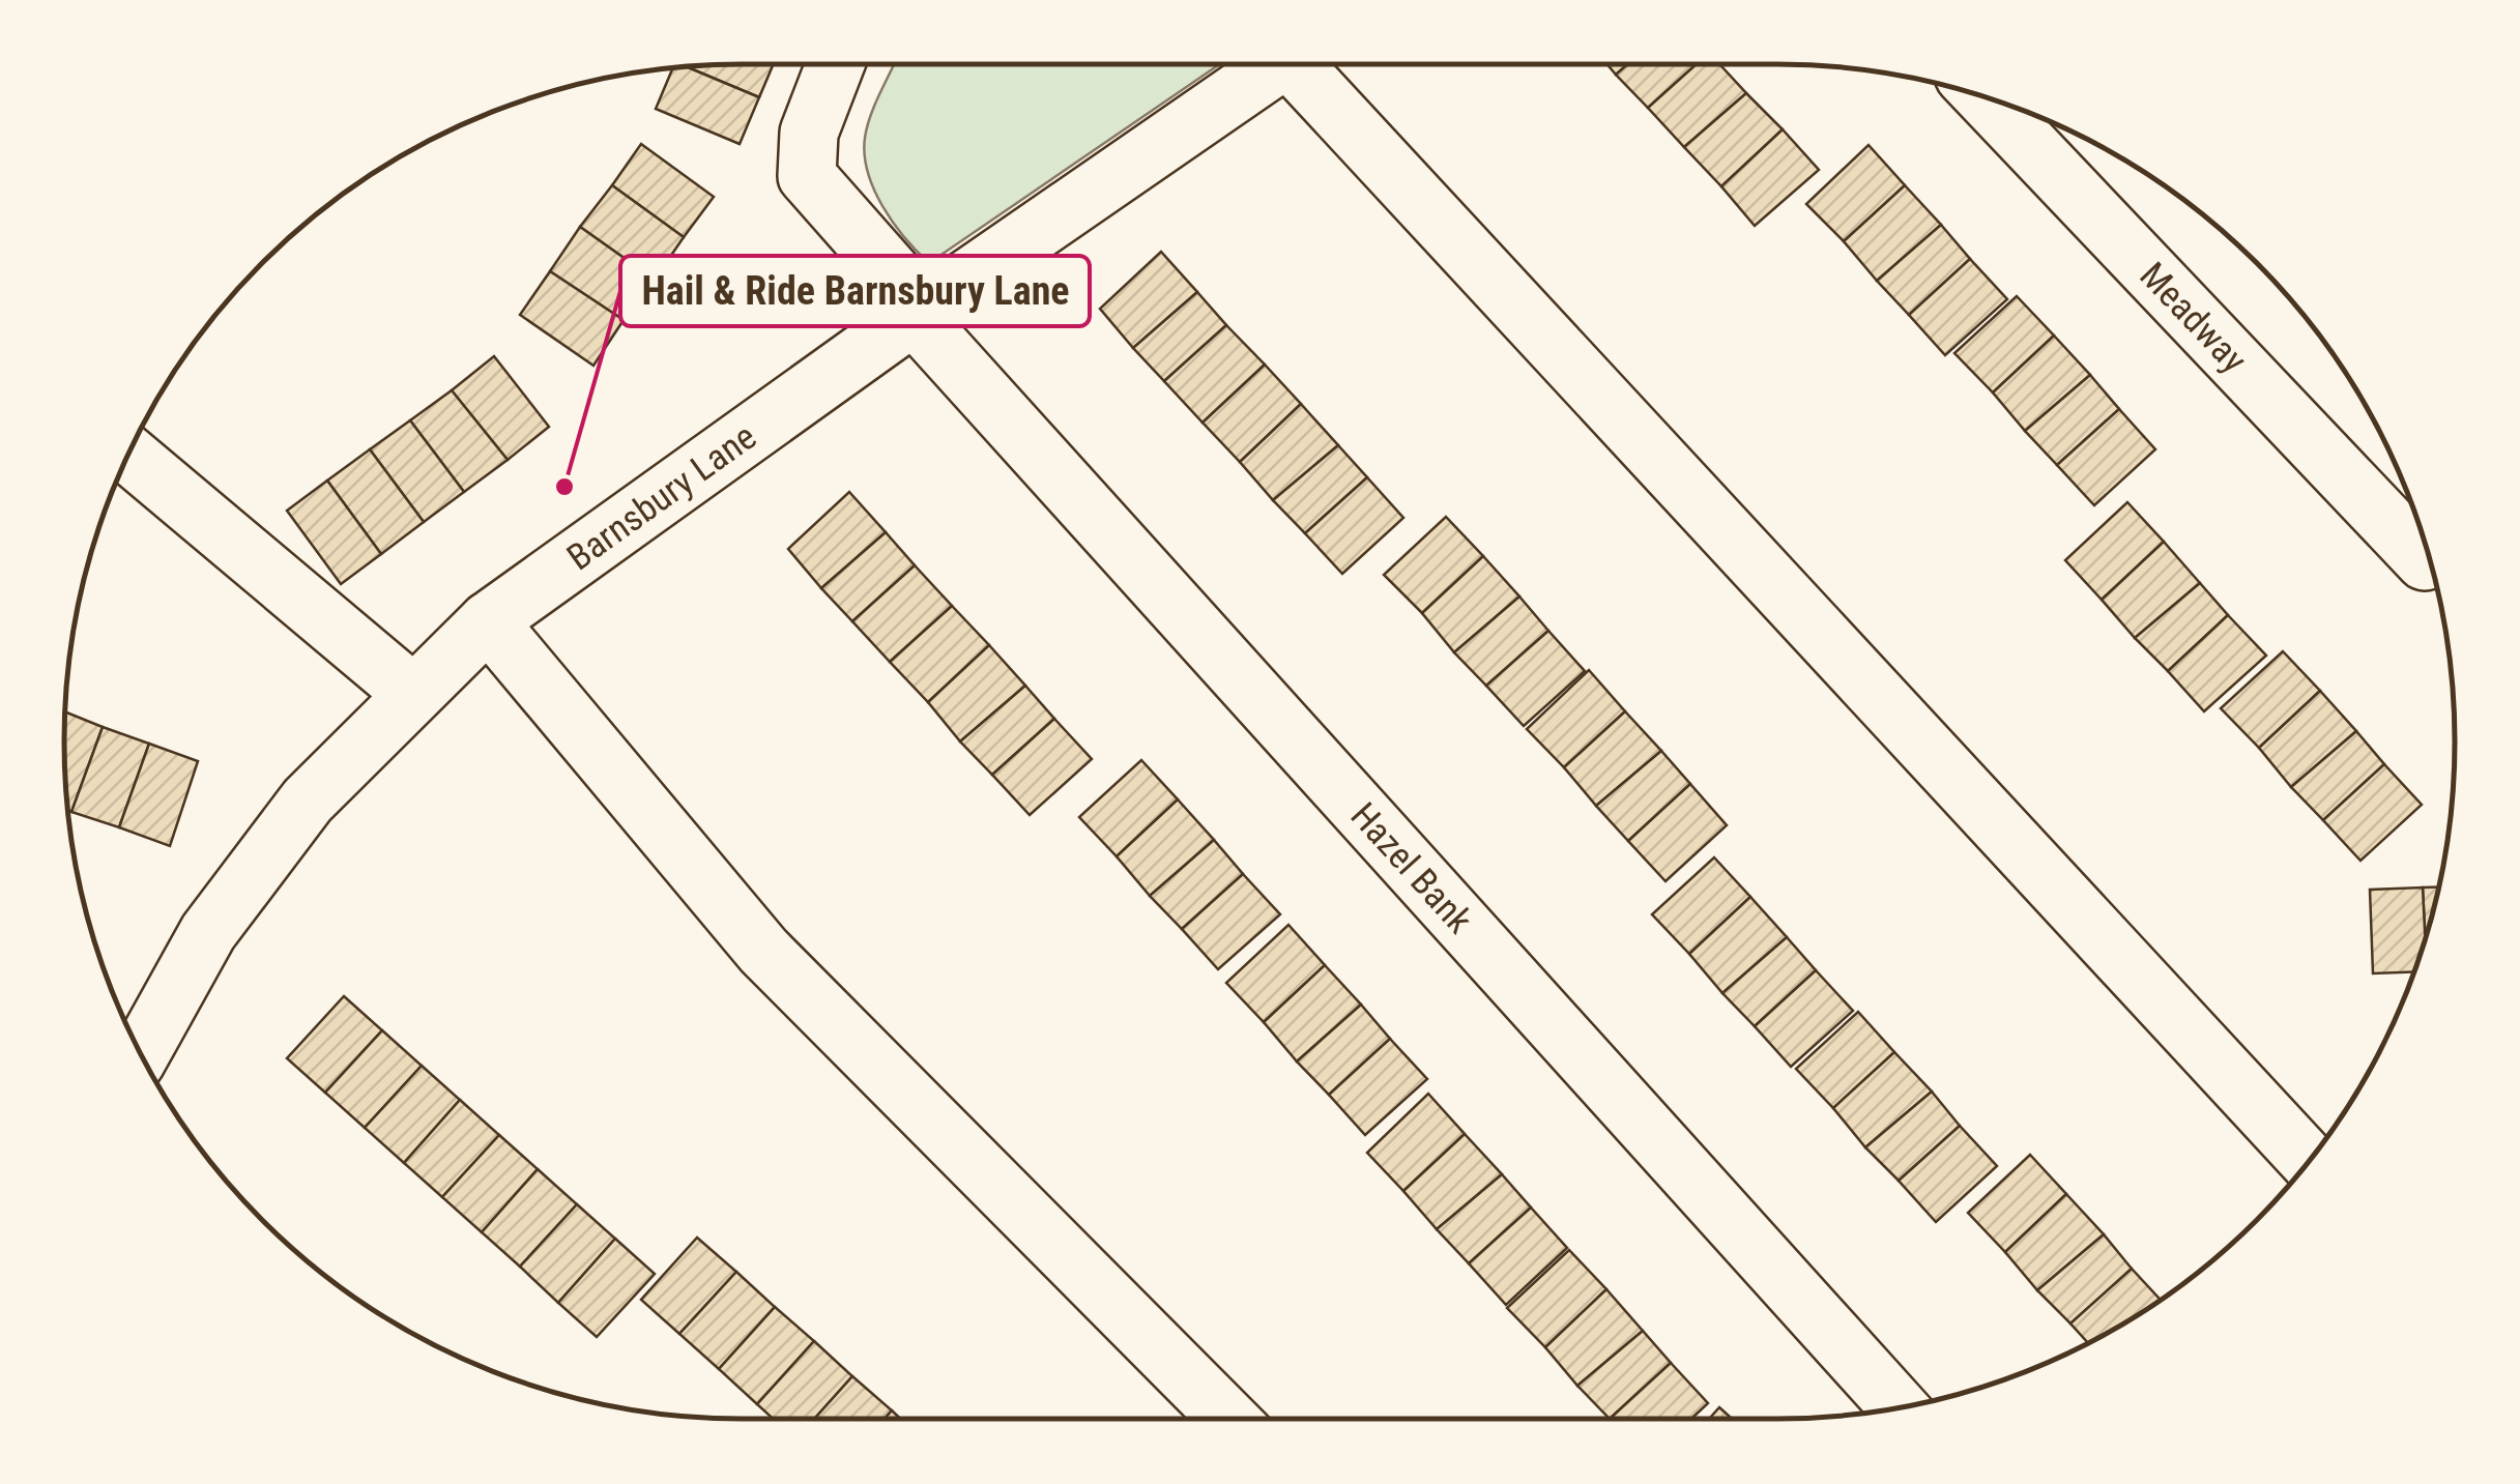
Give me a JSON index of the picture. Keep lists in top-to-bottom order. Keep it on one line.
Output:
{"streets":{"street":["Meadway","Barnsbury Lane","Hazel Bank"]},"crossings":[["Barnsbury Lane","Hazel Bank"]],"places":["Hail & Ride Barnsbury Lane"]}
